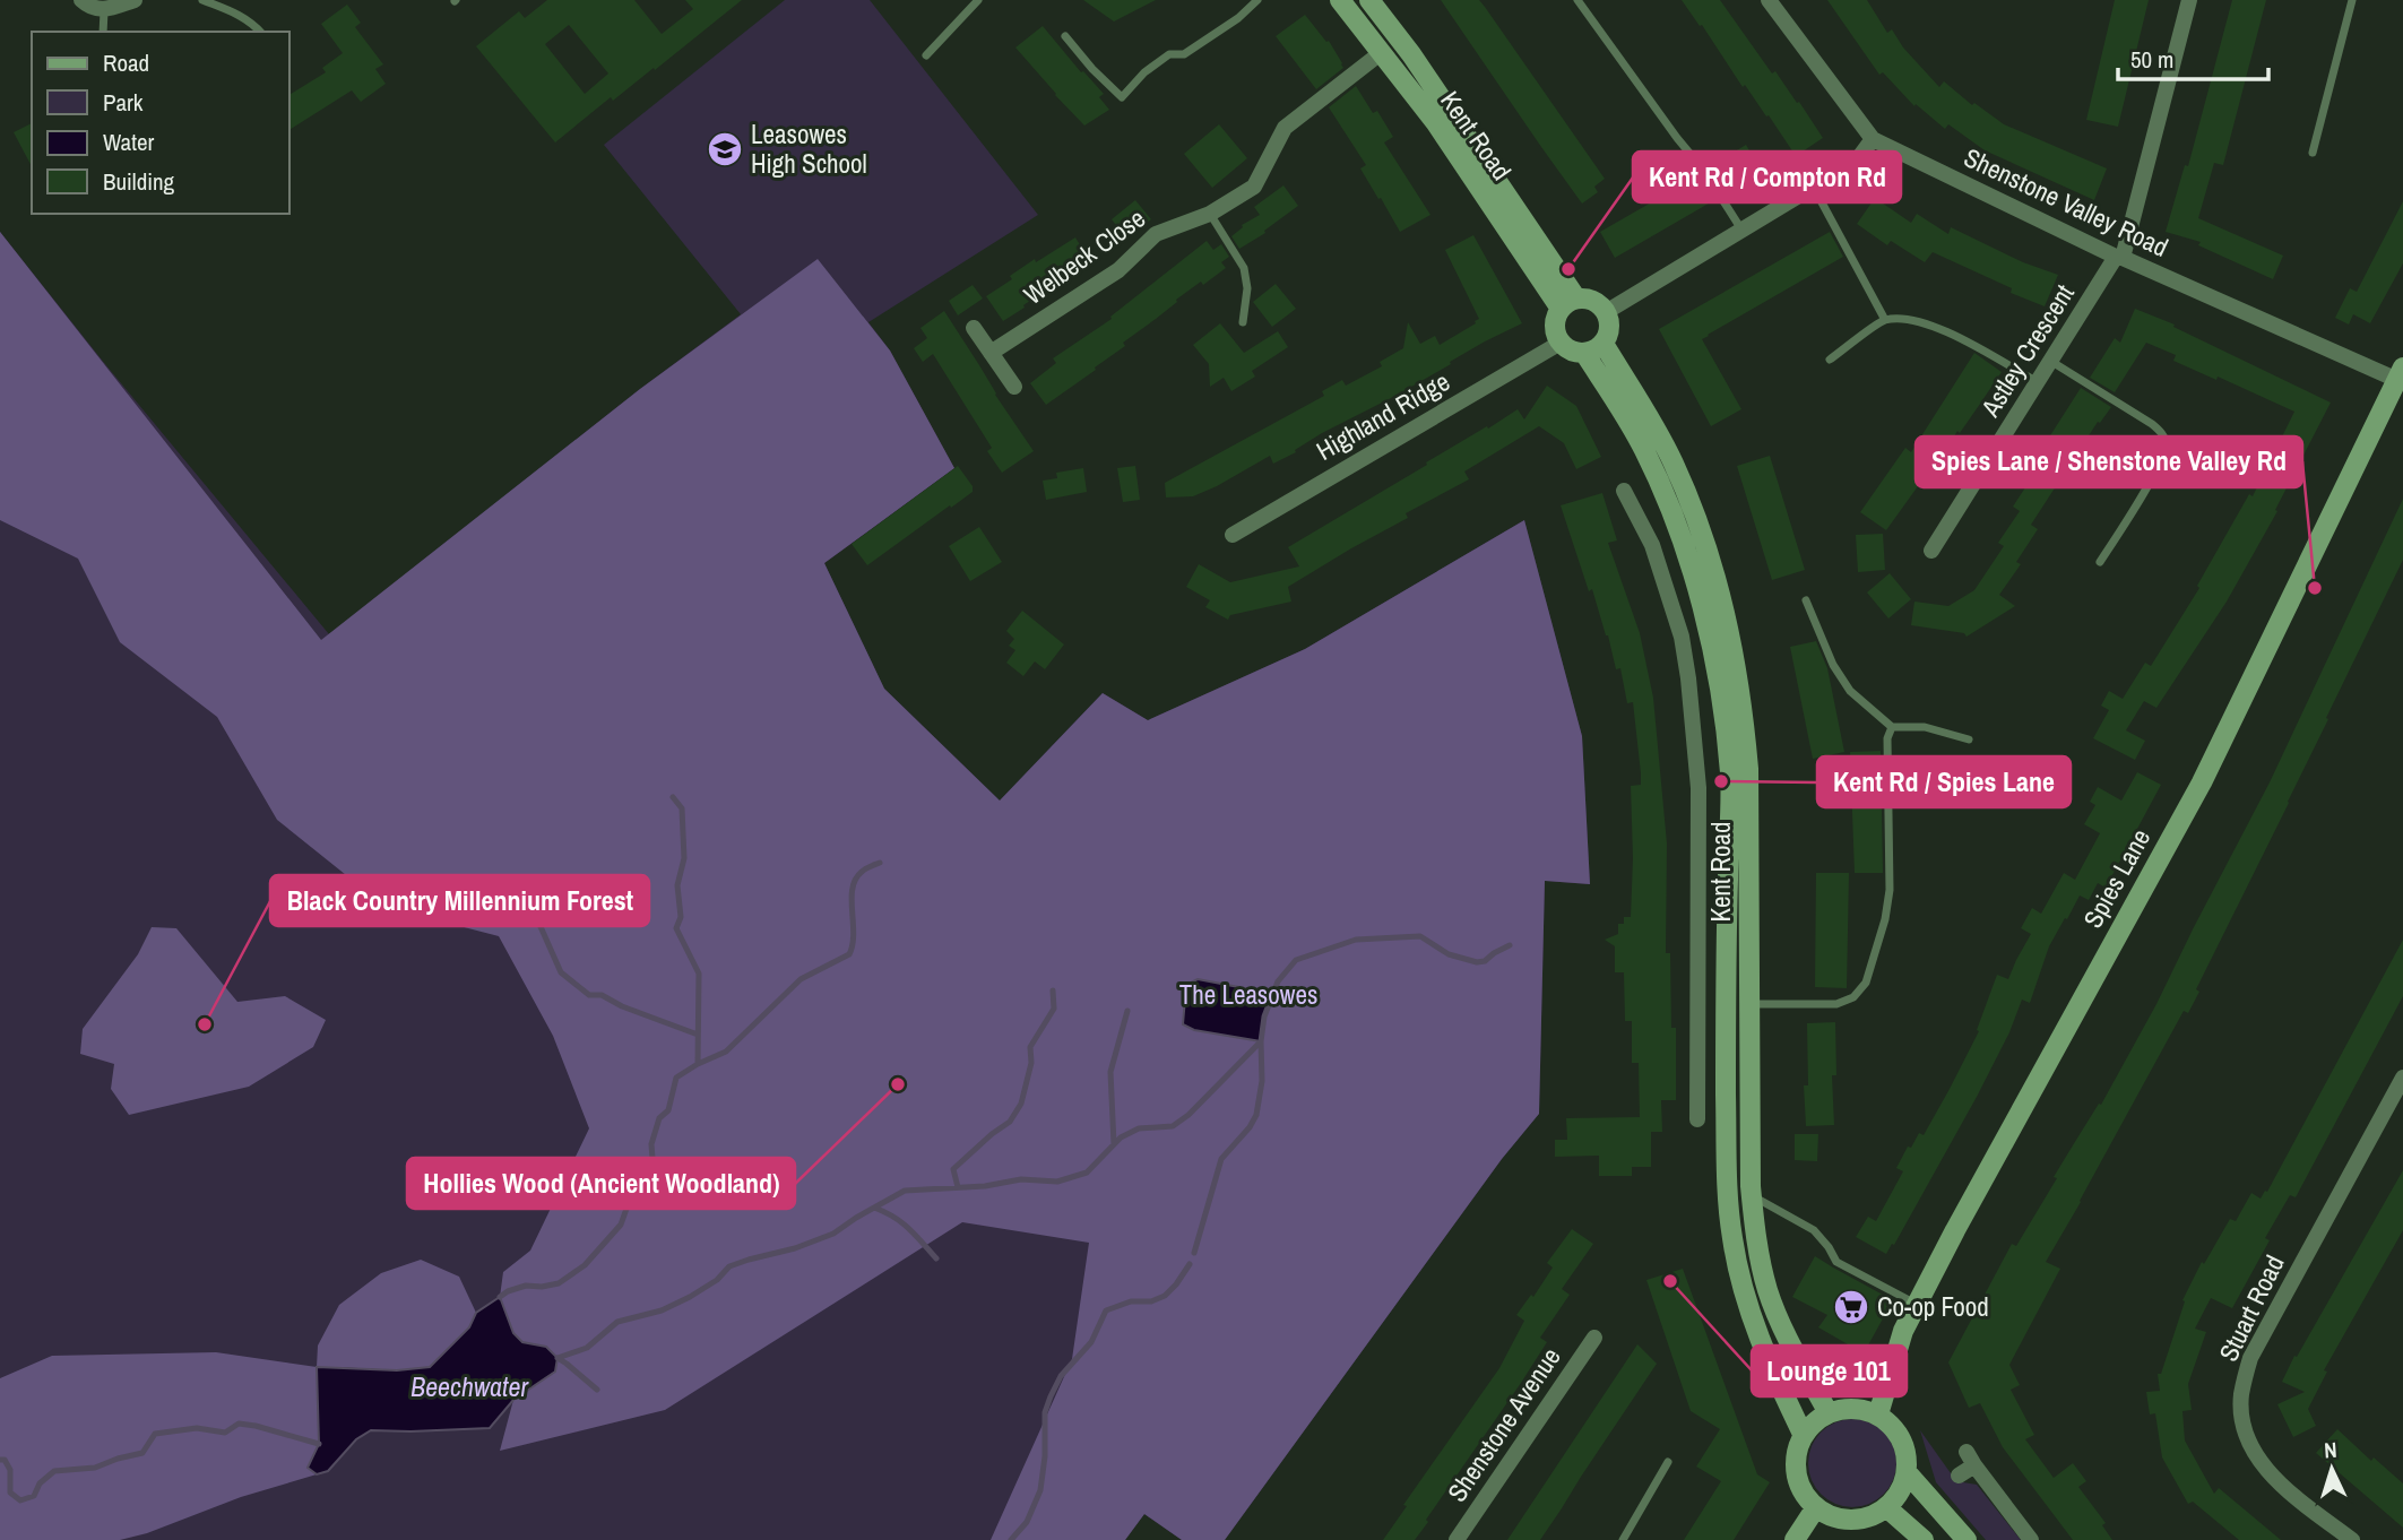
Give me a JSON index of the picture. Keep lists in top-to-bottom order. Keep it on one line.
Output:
{"streets":{"main road":["Kent Road","Spies Lane"],"street":["Shenstone Valley Road","Welbeck Close","Astley Crescent","Highland Ridge","Stuart Road","Shenstone Avenue"]},"crossings":[["Kent Road","Welbeck Close"],["Kent Road","Highland Ridge"],["Kent Road","Spies Lane"],["Shenstone Valley Road","Astley Crescent"],["Shenstone Valley Road","Spies Lane"]],"water":["Beechwater"],"parks":["The Leasowes"],"places":{"school or university":["Leasowes High School"],"other":["Kent Rd / Compton Rd","Spies Lane / Shenstone Valley Rd","Kent Rd / Spies Lane","Black Country Millennium Forest","Hollies Wood (Ancient Woodland)","Lounge 101"],"supermarket":["Co-op Food"]},"legend":["Road","Park","Water","Building"],"scale_bar":"50 m","north":"top"}
